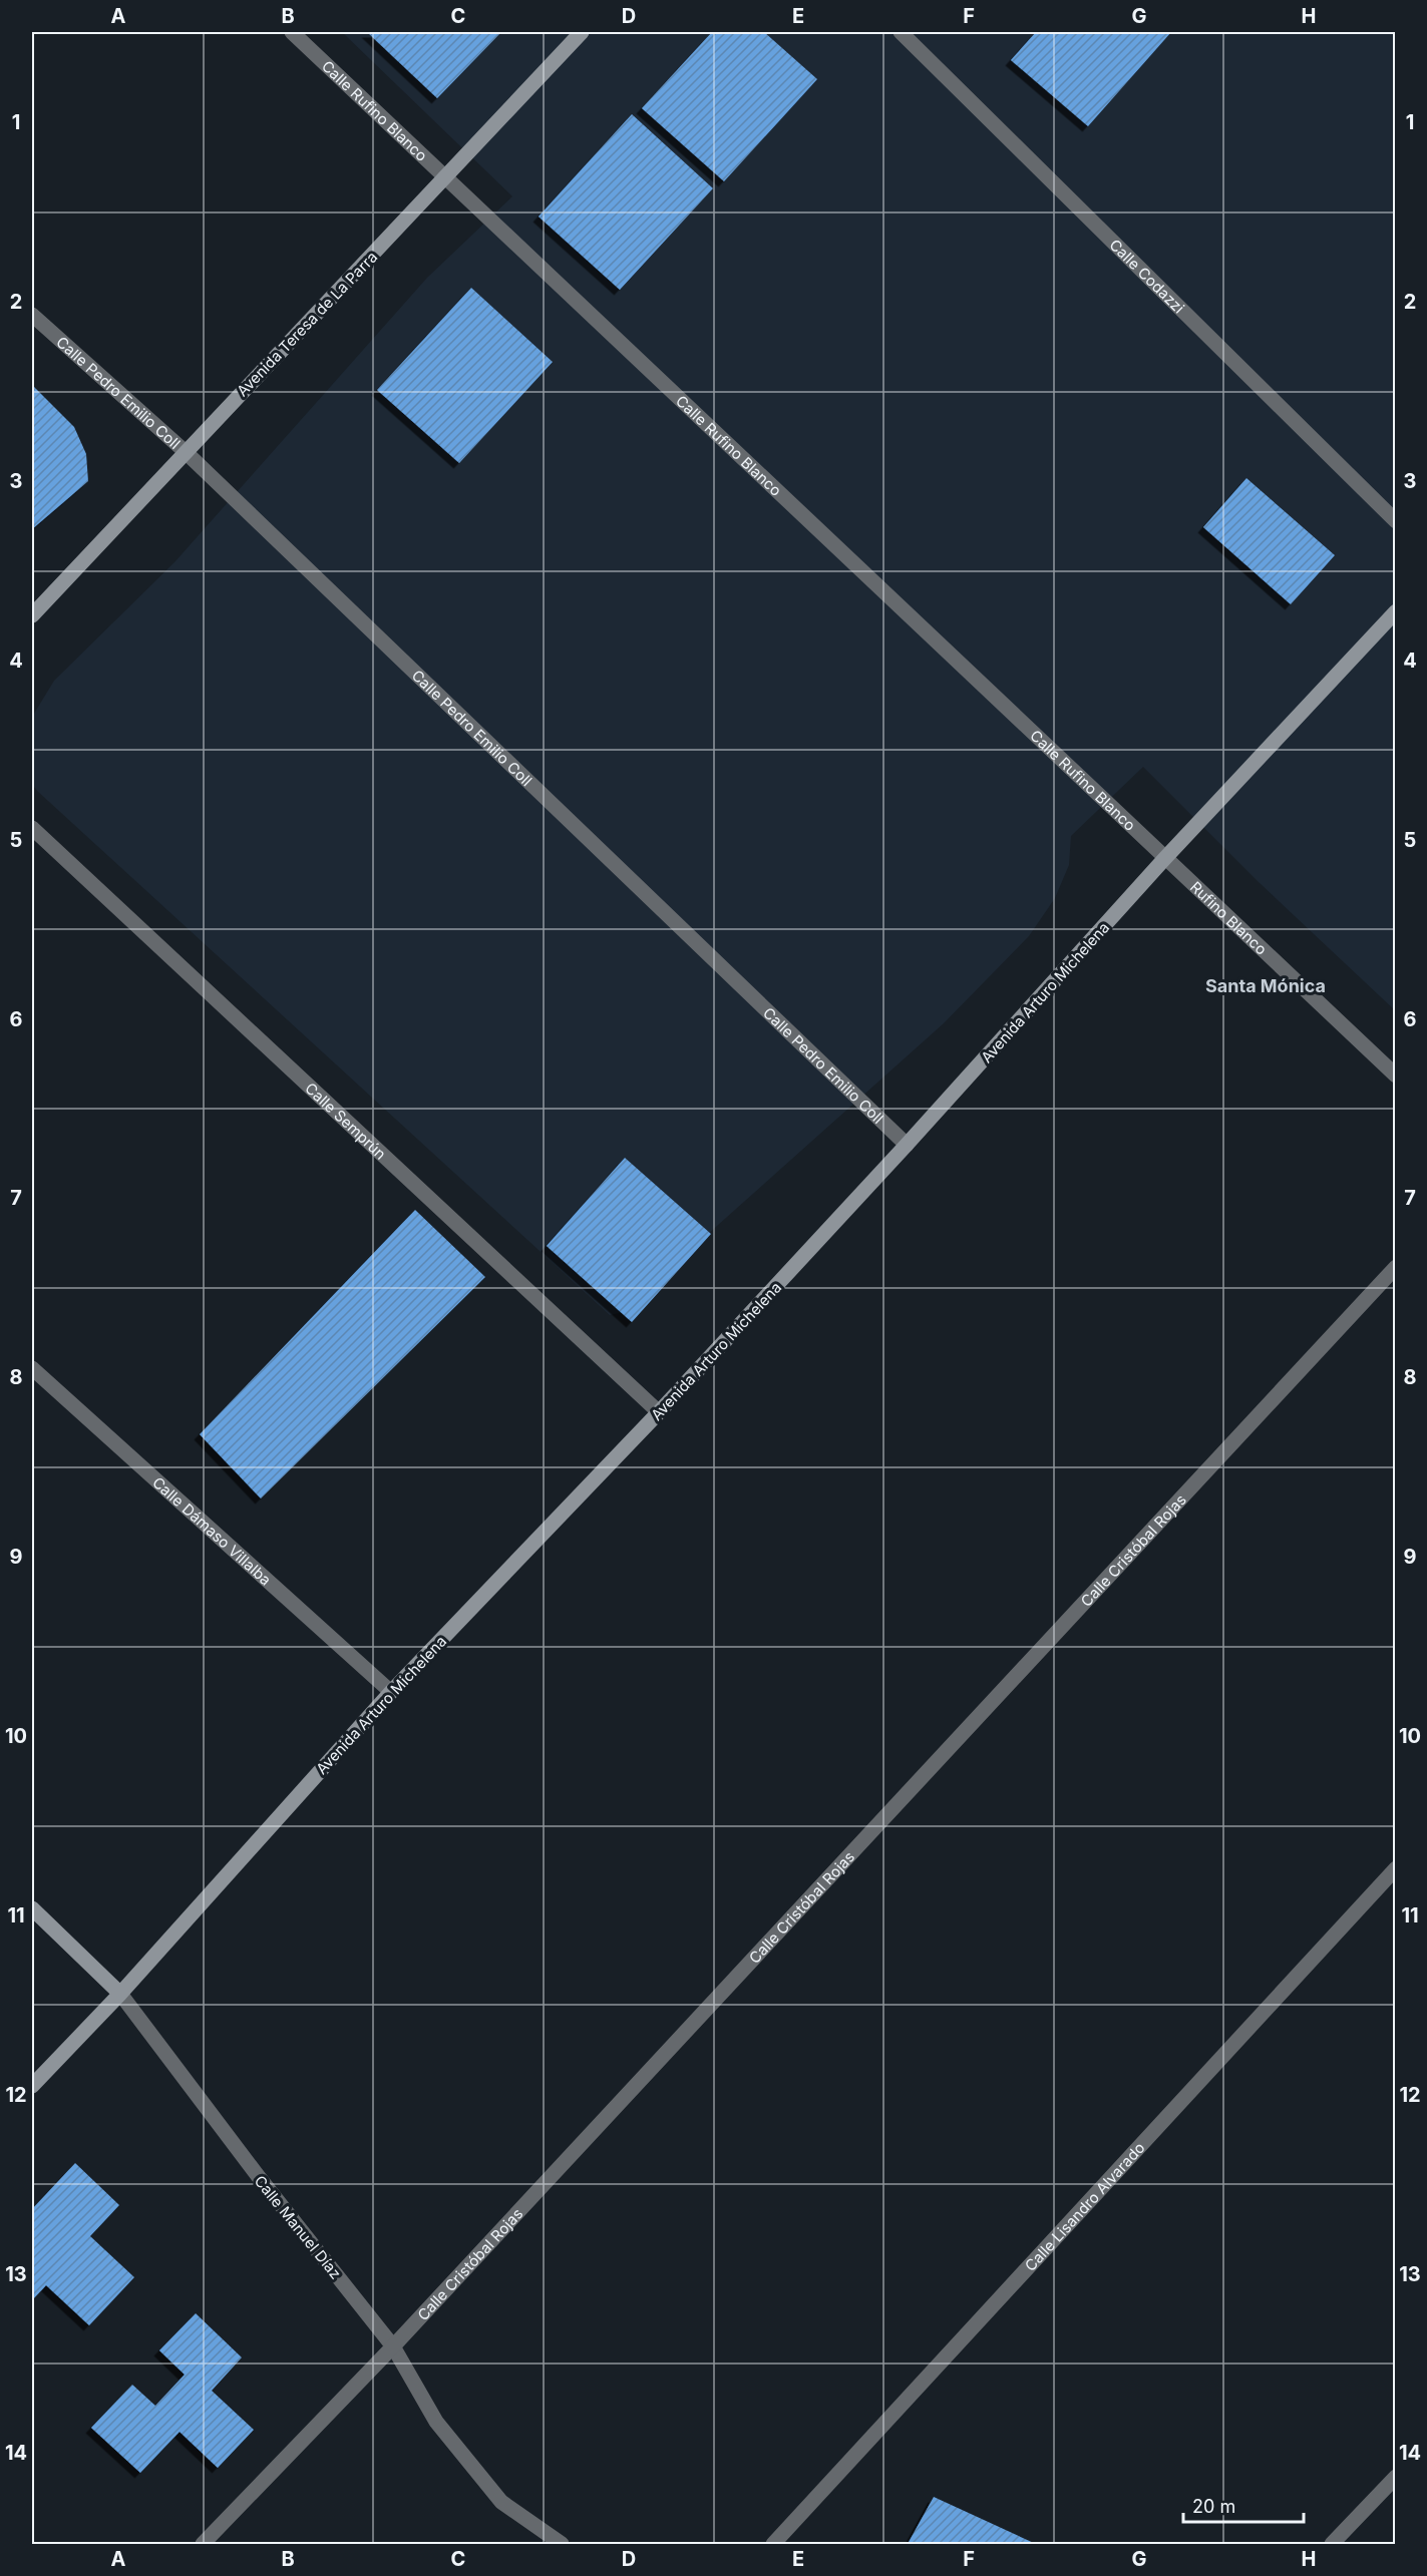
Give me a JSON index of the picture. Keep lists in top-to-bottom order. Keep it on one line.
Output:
{"streets":{"street":["Calle Rufino Blanco","Calle Codazzi","Avenida Teresa de La Parra","Calle Pedro Emilio Coll","Rufino Blanco","Avenida Arturo Michelena","Calle Semprún","Calle Dámaso Villalba","Calle Cristóbal Rojas","Calle Lisandro Alvarado","Calle Manuel Díaz"]},"crossings":[["Calle Rufino Blanco","Avenida Teresa de La Parra"],["Calle Rufino Blanco","Rufino Blanco"],["Calle Rufino Blanco","Avenida Arturo Michelena"],["Avenida Teresa de La Parra","Calle Pedro Emilio Coll"],["Calle Pedro Emilio Coll","Avenida Arturo Michelena"],["Rufino Blanco","Avenida Arturo Michelena"],["Avenida Arturo Michelena","Calle Semprún"],["Avenida Arturo Michelena","Calle Dámaso Villalba"],["Avenida Arturo Michelena","Calle Manuel Díaz"],["Calle Cristóbal Rojas","Calle Manuel Díaz"]],"districts":["Santa Mónica"],"scale_bar":"20 m","grid":{"columns":["A","B","C","D","E","F","G","H"],"rows":["1","2","3","4","5","6","7","8","9","10","11","12","13","14"]}}
